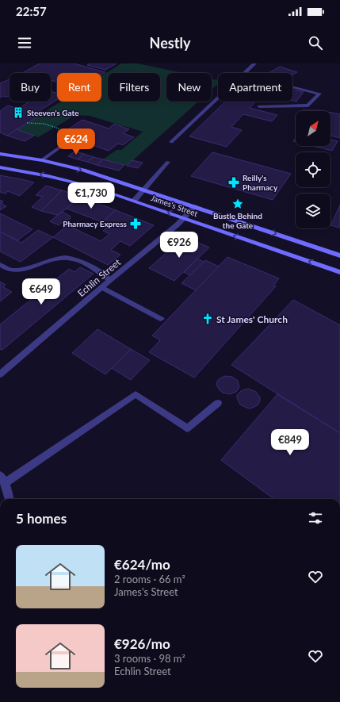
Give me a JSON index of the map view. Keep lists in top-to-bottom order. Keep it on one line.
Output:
{"streets":{"main road":["James's Street"],"street":["Echlin Street"]},"crossings":[["James's Street","Echlin Street"]],"places":{"building":["Steeven's Gate"],"pharmacy":["Reilly's Pharmacy","Pharmacy Express"],"place":["Bustle Behind the Gate"],"church":["St James' Church"]},"north":"top right","page":{"status":"22:57","header":"Nestly","chip":["Buy","Rent","Filters","New","Apartment"],"price":["€624","€1,730","€926","€649","€849"],"heading":"5 homes","list":[{"name":"€624/mo","note":"2 rooms · 66 m² · James's Street"},{"name":"€926/mo","note":"3 rooms · 98 m² · Echlin Street"}]}}
